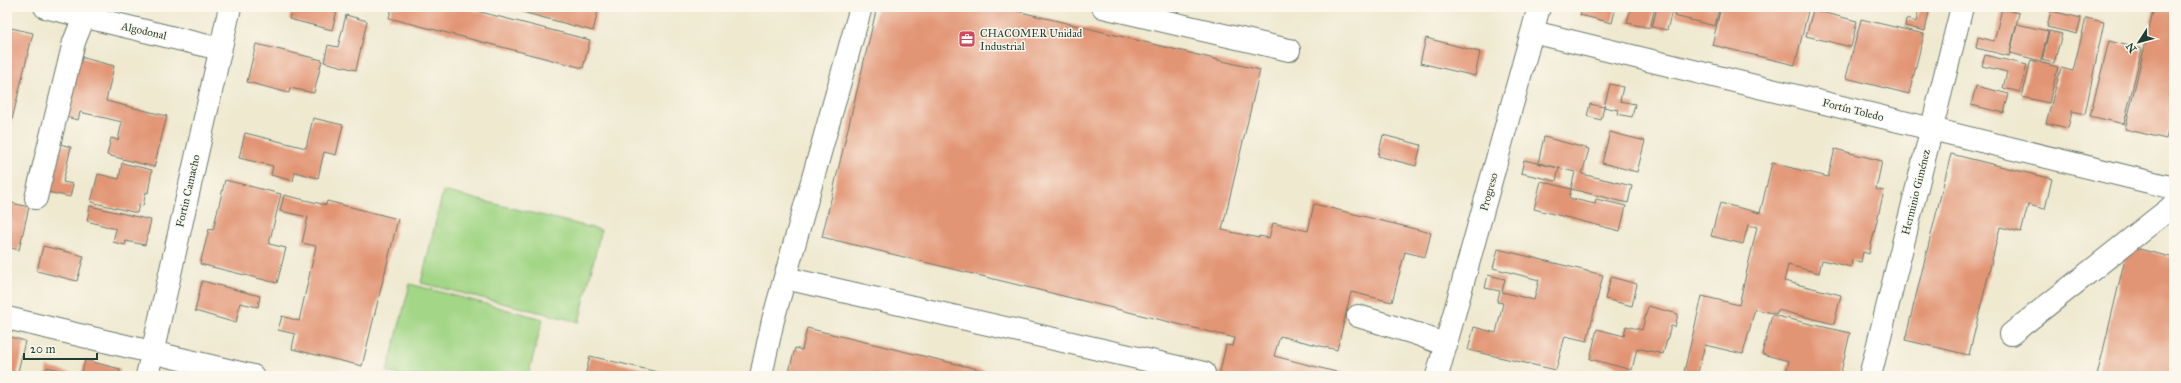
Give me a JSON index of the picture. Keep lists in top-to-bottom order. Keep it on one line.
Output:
{"streets":{"street":["Algodonal","Fortín Toledo","Fortin Camacho","Progreso","Herminio Giménez"]},"crossings":[["Algodonal","Fortin Camacho"],["Fortín Toledo","Progreso"],["Fortín Toledo","Herminio Giménez"]],"places":{"office":["CHACOMER Unidad Industrial"]},"scale_bar":"20 m","north":"bottom left"}
